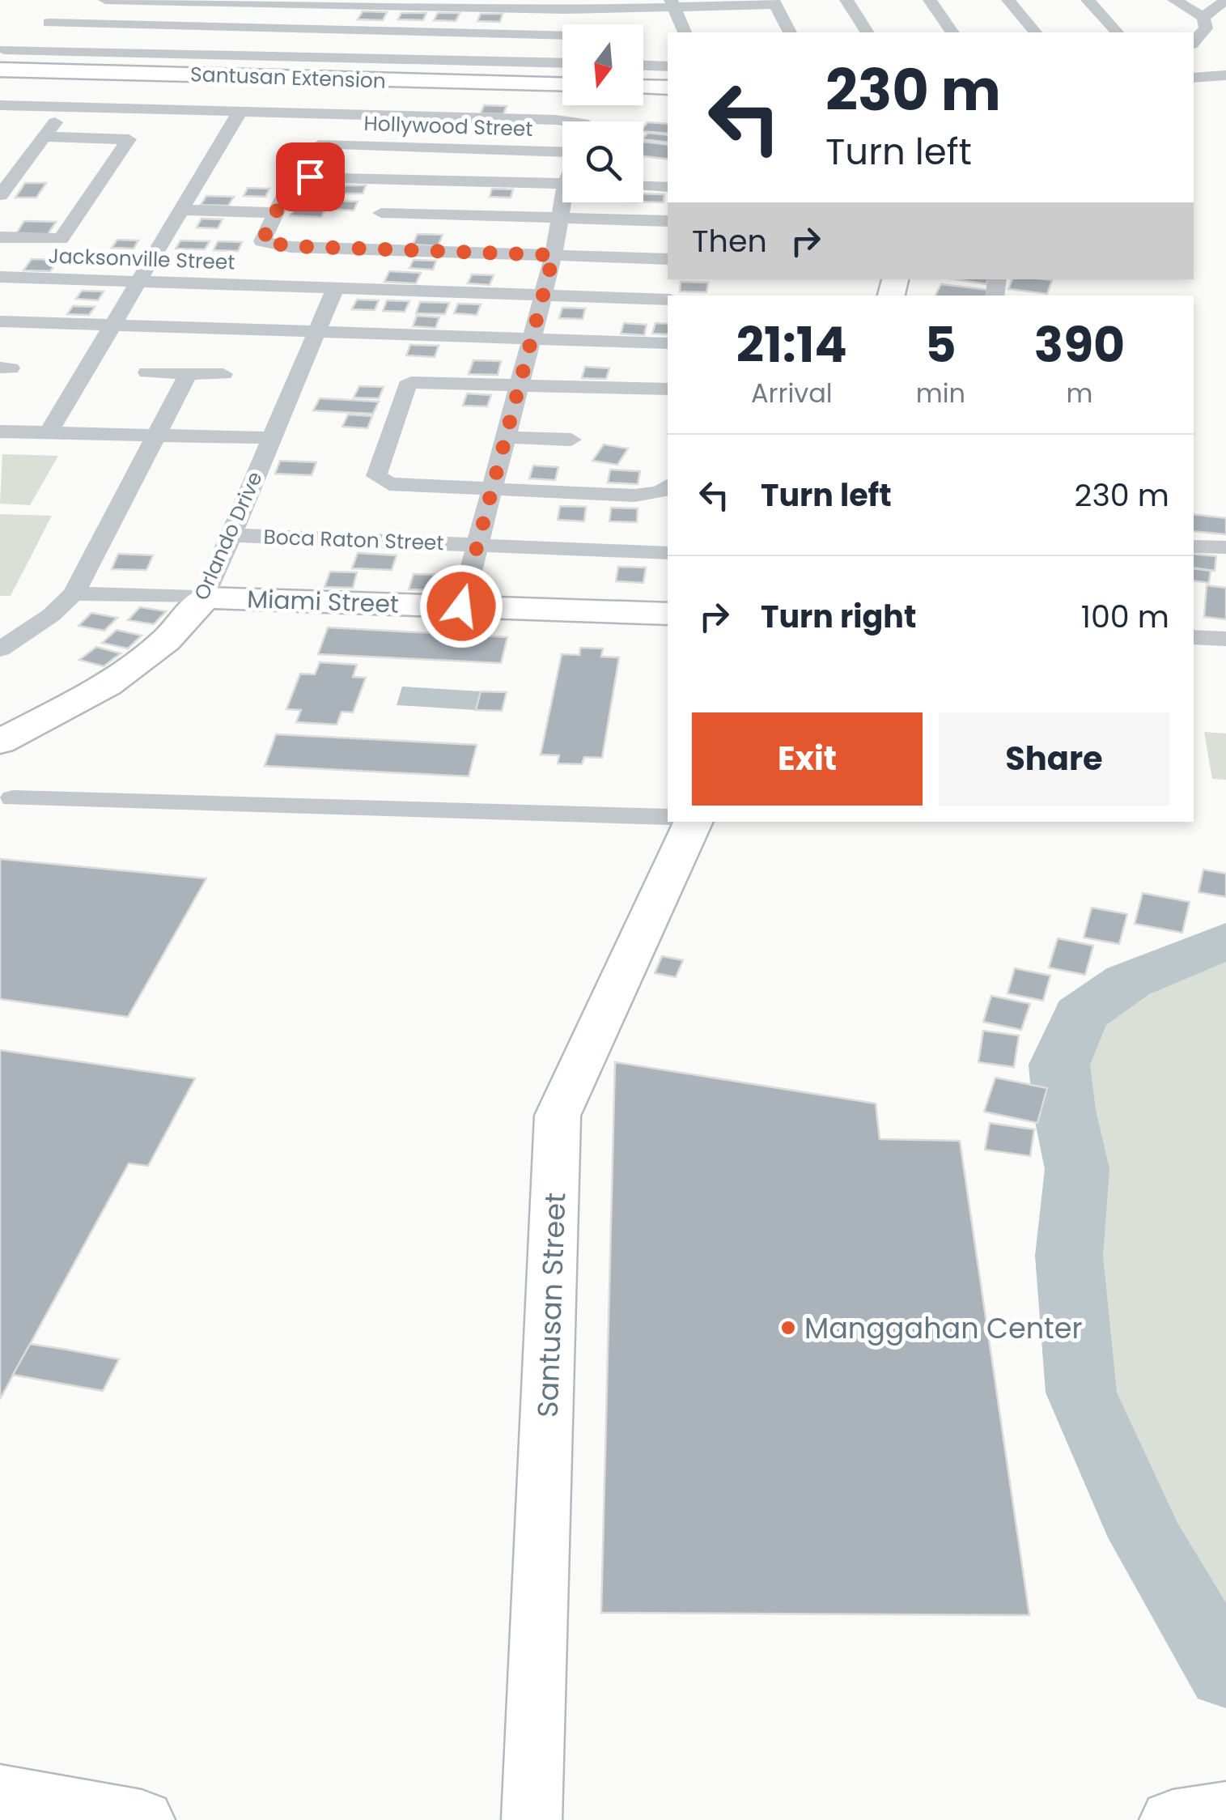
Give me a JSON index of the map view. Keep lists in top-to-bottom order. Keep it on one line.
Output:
{"streets":{"street":["Santusan Extension","Hollywood Street","Jacksonville Street","Orlando Drive","Boca Raton Street","Miami Street","Santusan Street"]},"crossings":[["Jacksonville Street","Orlando Drive"],["Orlando Drive","Boca Raton Street"],["Orlando Drive","Miami Street"]],"places":["Manggahan Center"],"north":"bottom","page":{"turn":["230 m","Turn left"],"then":"Then","eta":["21:14","Arrival","5","min","390","m"],"list":[{"name":"Turn left","value":"230 m"},{"name":"Turn right","value":"100 m"}],"buttons":["Exit","Share"]}}
